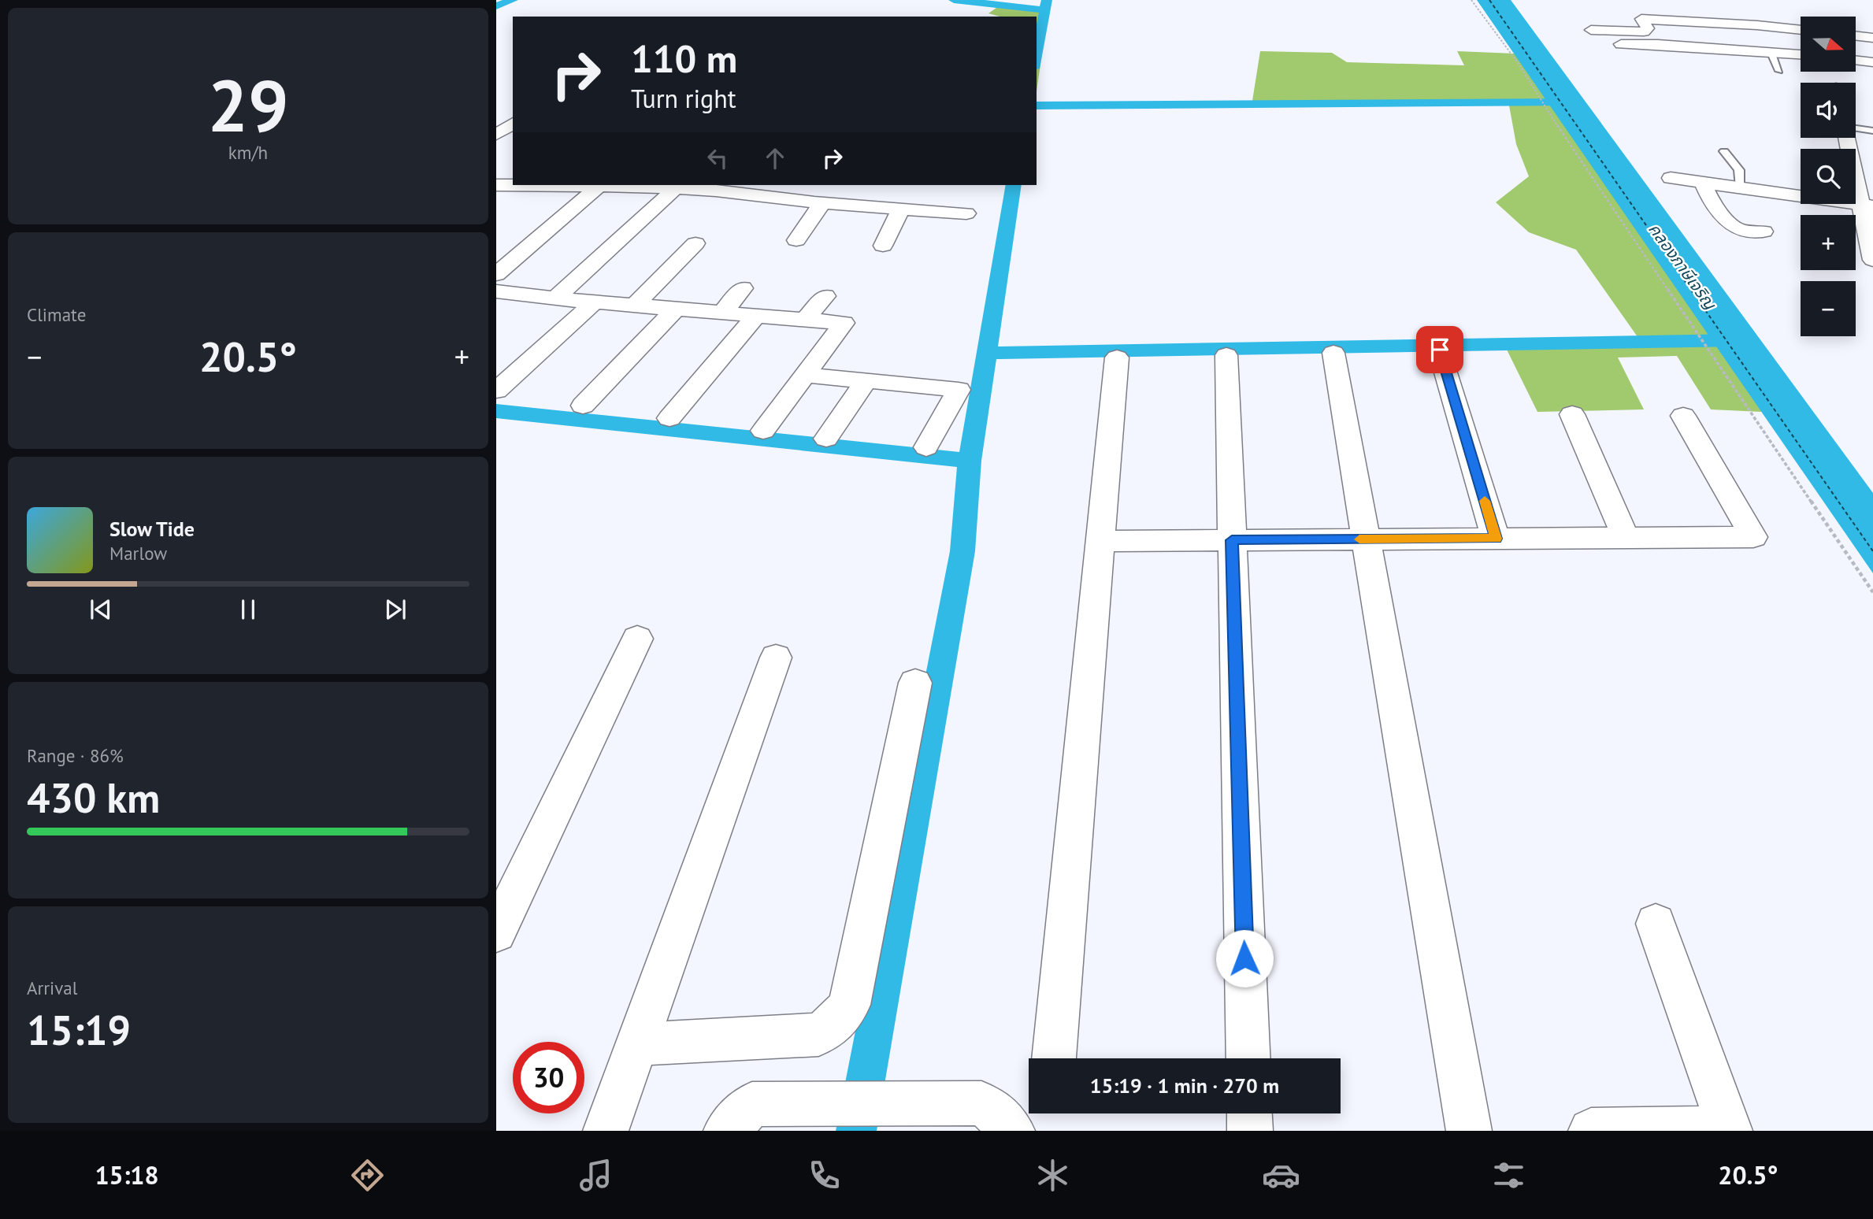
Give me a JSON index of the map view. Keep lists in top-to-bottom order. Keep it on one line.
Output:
{"water":["คลองภาษีเจริญ"],"north":"right","page":{"tile":[["29","km/h"],"Climate",["Range · 86%","430 km"],["Arrival","15:19"]],"map_buttons":["+","−"],"turn":["110 m","Turn right"],"heat":["−","20.5°","+"],"song":["Slow Tide","Marlow"],"limit":"30","trip":"15:19 · 1 min · 270 m","tabs":["15:18","20.5°"]}}
